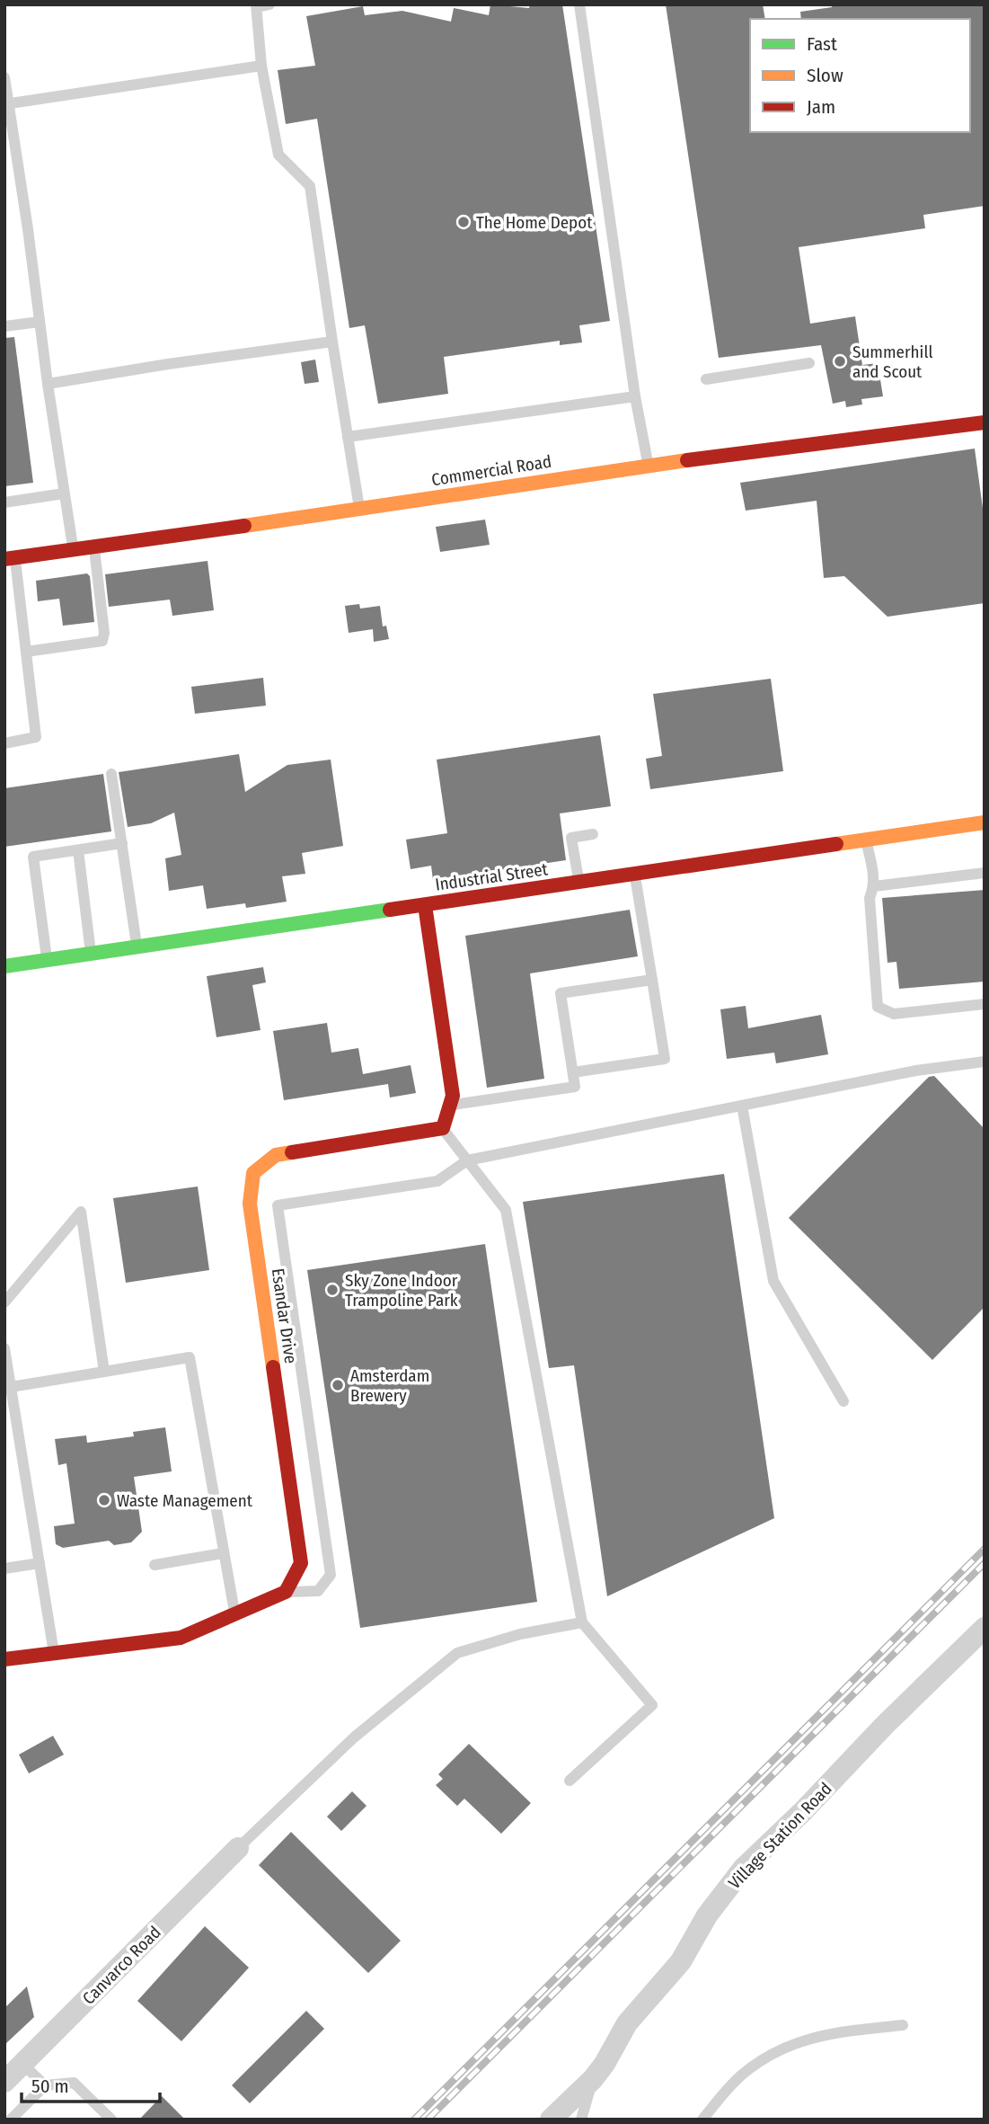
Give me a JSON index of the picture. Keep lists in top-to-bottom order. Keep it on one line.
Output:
{"streets":{"street":["Commercial Road","Industrial Street","Esandar Drive","Village Station Road","Canvarco Road"]},"places":["The Home Depot","Summerhill and Scout","Sky Zone Indoor Trampoline Park","Amsterdam Brewery","Waste Management"],"legend":["Fast","Slow","Jam"],"scale_bar":"50 m"}
